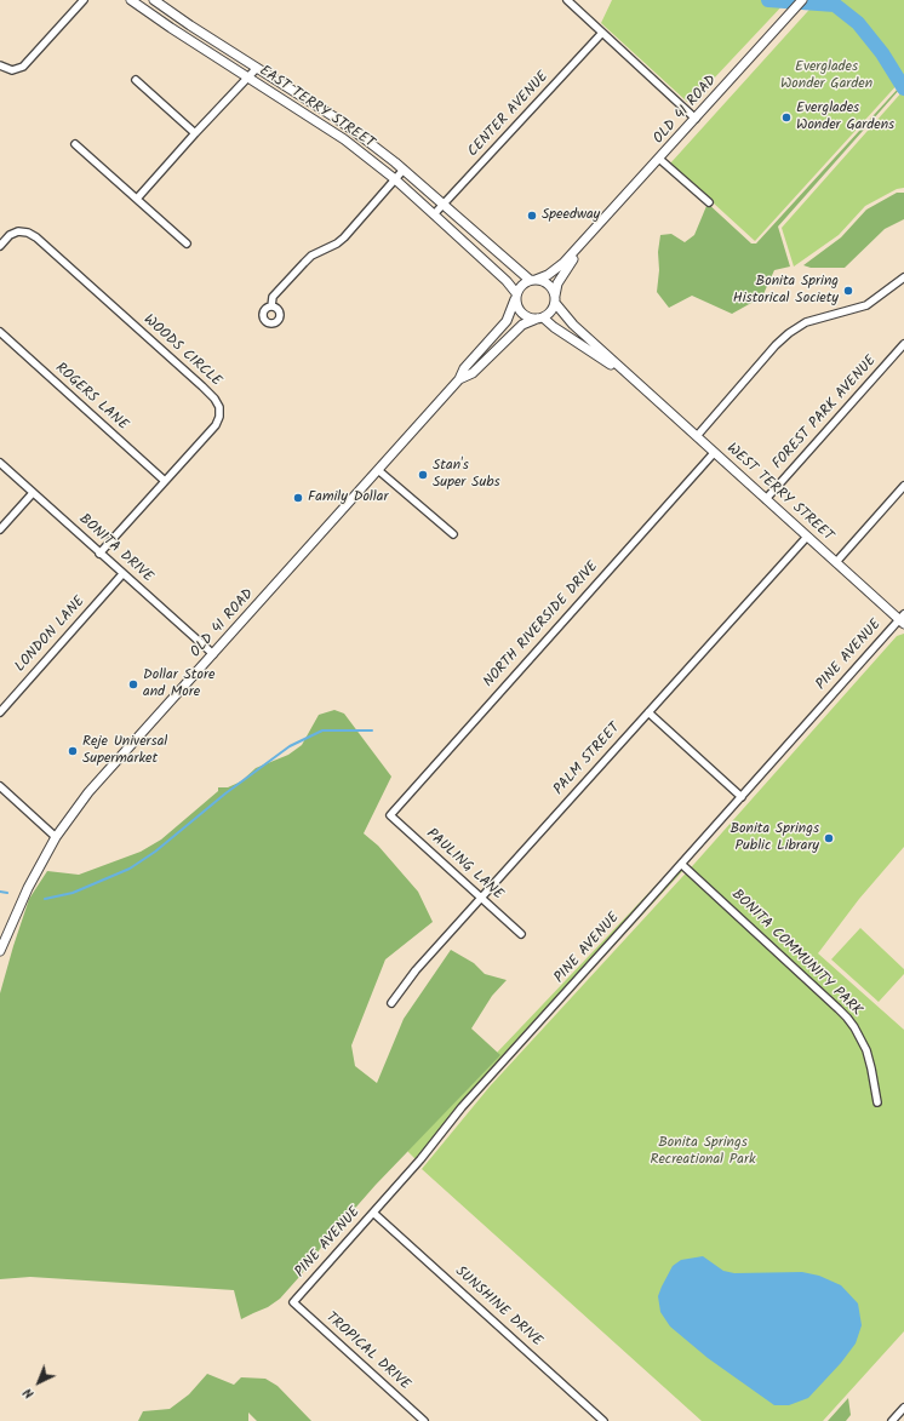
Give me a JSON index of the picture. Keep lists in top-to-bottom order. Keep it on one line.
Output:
{"streets":{"street":["EAST TERRY STREET","OLD 41 ROAD","CENTER AVENUE","WOODS CIRCLE","ROGERS LANE","FOREST PARK AVENUE","WEST TERRY STREET","BONITA DRIVE","NORTH RIVERSIDE DRIVE","LONDON LANE","PINE AVENUE","PALM STREET","PAULING LANE","BONITA COMMUNITY PARK","SUNSHINE DRIVE","TROPICAL DRIVE"]},"crossings":[["EAST TERRY STREET","OLD 41 ROAD"],["EAST TERRY STREET","CENTER AVENUE"],["EAST TERRY STREET","WEST TERRY STREET"],["OLD 41 ROAD","WEST TERRY STREET"],["OLD 41 ROAD","BONITA DRIVE"],["WOODS CIRCLE","ROGERS LANE"],["WOODS CIRCLE","BONITA DRIVE"],["FOREST PARK AVENUE","WEST TERRY STREET"],["WEST TERRY STREET","NORTH RIVERSIDE DRIVE"],["WEST TERRY STREET","PINE AVENUE"],["WEST TERRY STREET","PALM STREET"],["BONITA DRIVE","LONDON LANE"],["NORTH RIVERSIDE DRIVE","PAULING LANE"],["PINE AVENUE","BONITA COMMUNITY PARK"],["PINE AVENUE","SUNSHINE DRIVE"],["PINE AVENUE","TROPICAL DRIVE"],["PALM STREET","PAULING LANE"]],"parks":["Everglades Wonder Garden","Bonita Springs Recreational Park"],"places":["Everglades Wonder Gardens","Speedway","Bonita Spring Historical Society","Stan's Super Subs","Family Dollar","Dollar Store and More","Reje Universal Supermarket","Bonita Springs Public Library"],"north":"bottom left"}
